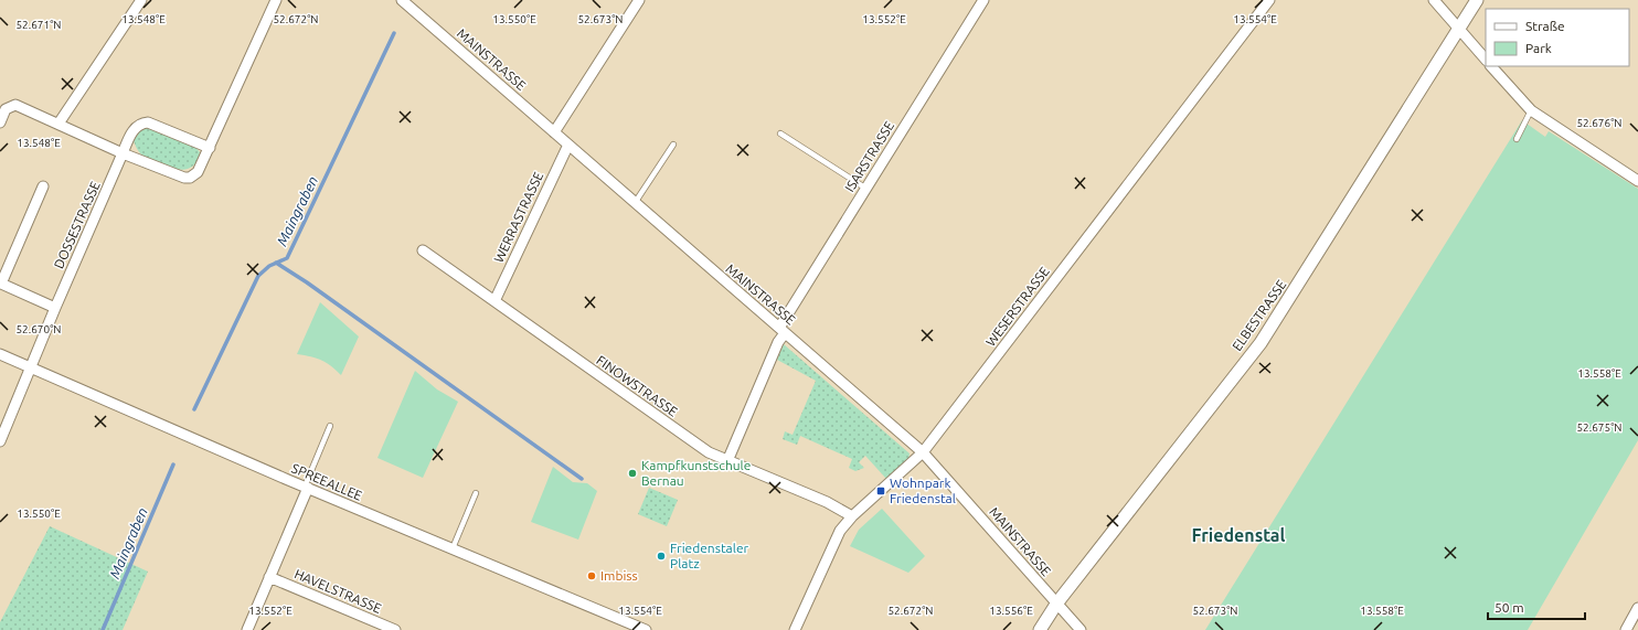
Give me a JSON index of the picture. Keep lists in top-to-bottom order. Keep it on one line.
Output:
{"streets":{"street":["MAINSTRASSE","ISARSTRASSE","WERRASTRASSE","DOSSESTRASSE","WESERSTRASSE","ELBESTRASSE","FINOWSTRASSE","SPREEALLEE","HAVELSTRASSE"]},"crossings":[["MAINSTRASSE","ISARSTRASSE"],["MAINSTRASSE","WERRASTRASSE"],["MAINSTRASSE","WESERSTRASSE"],["MAINSTRASSE","ELBESTRASSE"],["ISARSTRASSE","FINOWSTRASSE"],["WERRASTRASSE","FINOWSTRASSE"],["DOSSESTRASSE","SPREEALLEE"],["WESERSTRASSE","FINOWSTRASSE"]],"districts":["Friedenstal"],"water":["Maingraben"],"places":{"other":["Kampfkunstschule Bernau","Friedenstaler Platz","Imbiss"],"transit":["Wohnpark Friedenstal"]},"legend":["Straße","Park"],"scale_bar":"50 m","coordinates":["13.548°E","52.672°N","13.550°E","52.673°N","13.552°E","13.554°E","52.671°N","52.676°N","52.670°N","13.558°E","52.675°N","13.556°E"]}
